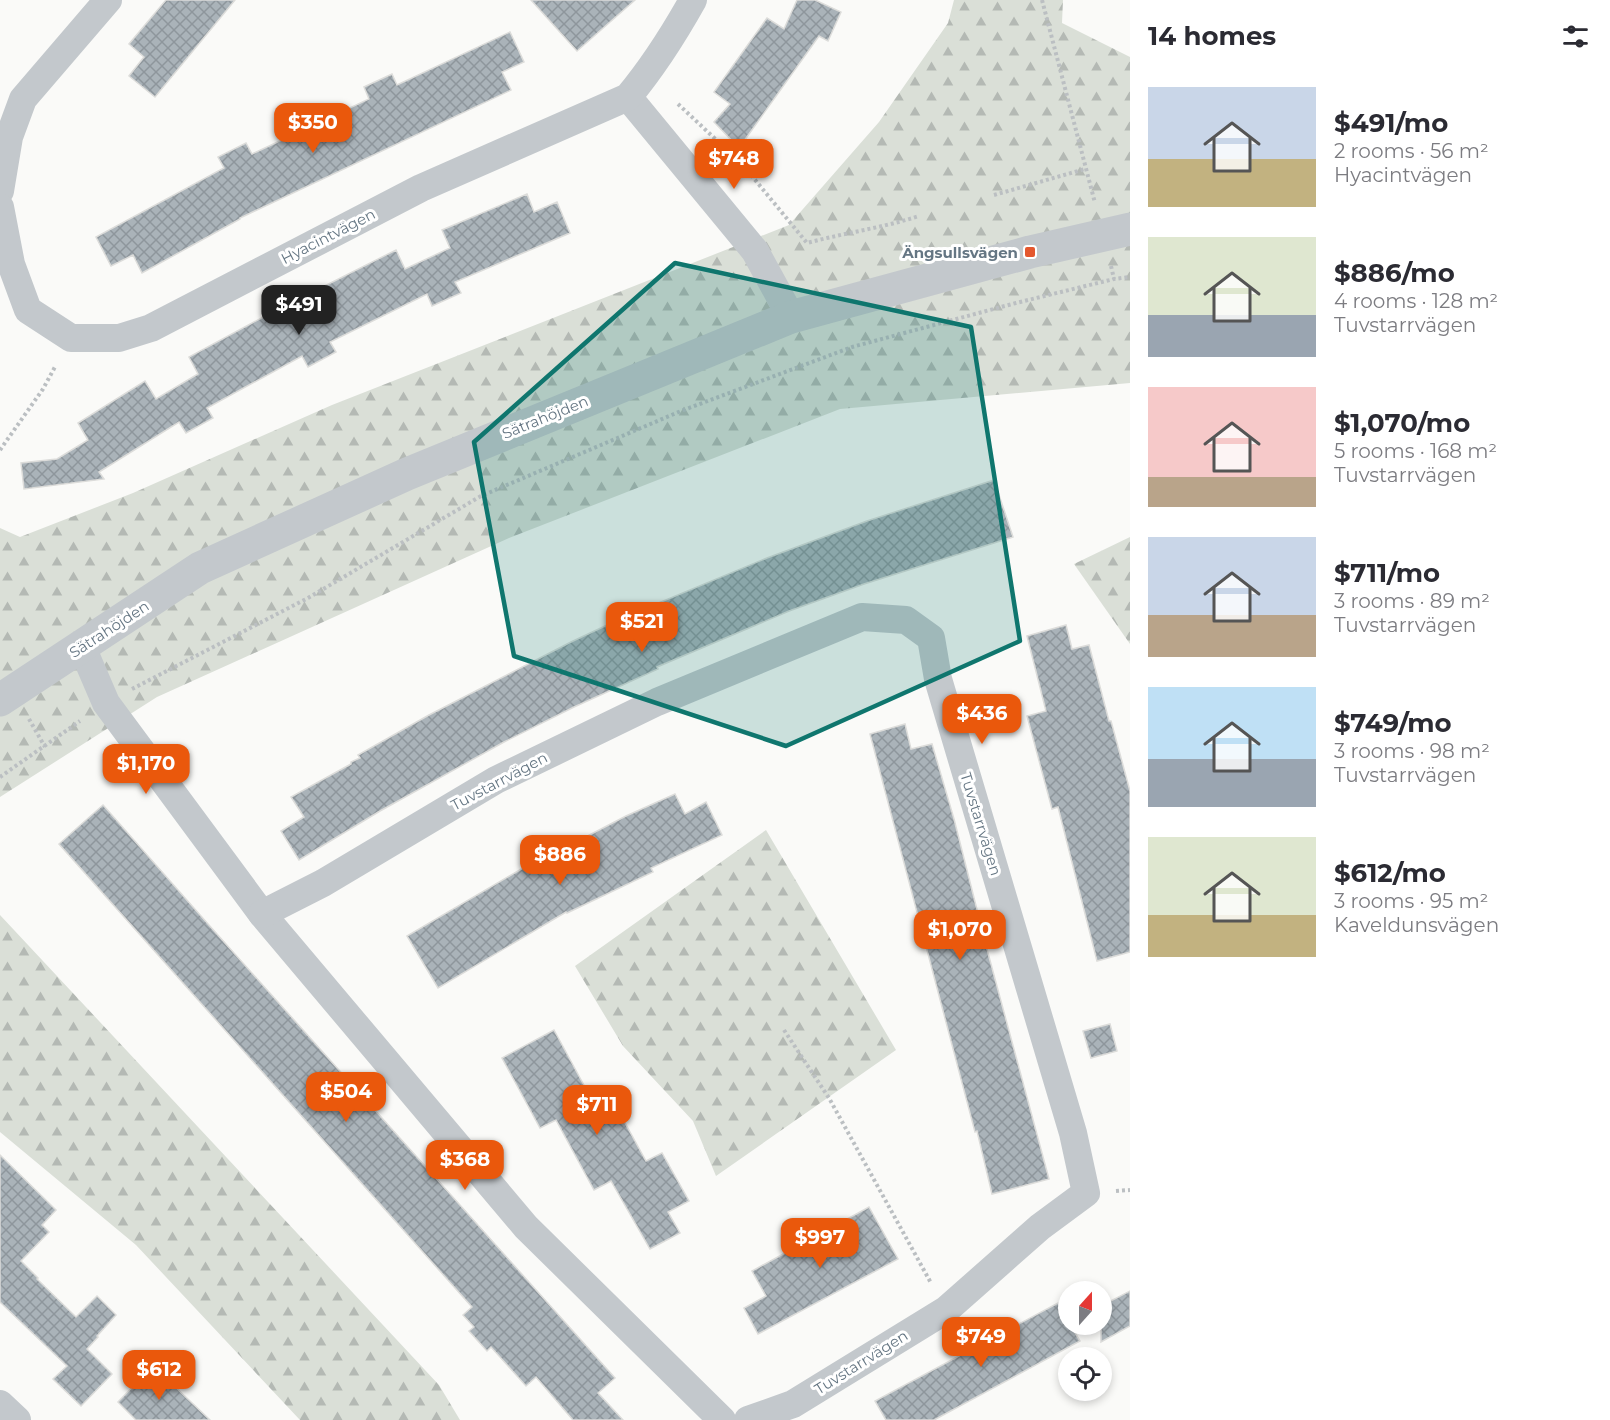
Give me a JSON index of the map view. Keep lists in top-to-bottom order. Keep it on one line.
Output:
{"streets":{"street":["Hyacintvägen","Sätrahöjden","Tuvstarrvägen"]},"places":{"transit":["Ängsullsvägen"]},"north":"top","page":{"heading":"14 homes","list":[{"name":"$491/mo","note":"2 rooms · 56 m² · Hyacintvägen"},{"name":"$886/mo","note":"4 rooms · 128 m² · Tuvstarrvägen"},{"name":"$1,070/mo","note":"5 rooms · 168 m² · Tuvstarrvägen"},{"name":"$711/mo","note":"3 rooms · 89 m² · Tuvstarrvägen"},{"name":"$749/mo","note":"3 rooms · 98 m² · Tuvstarrvägen"},{"name":"$612/mo","note":"3 rooms · 95 m² · Kaveldunsvägen"}],"price":["$350","$748","$491","$521","$436","$1,170","$886","$1,070","$504","$711","$368","$997","$749","$612"]}}
